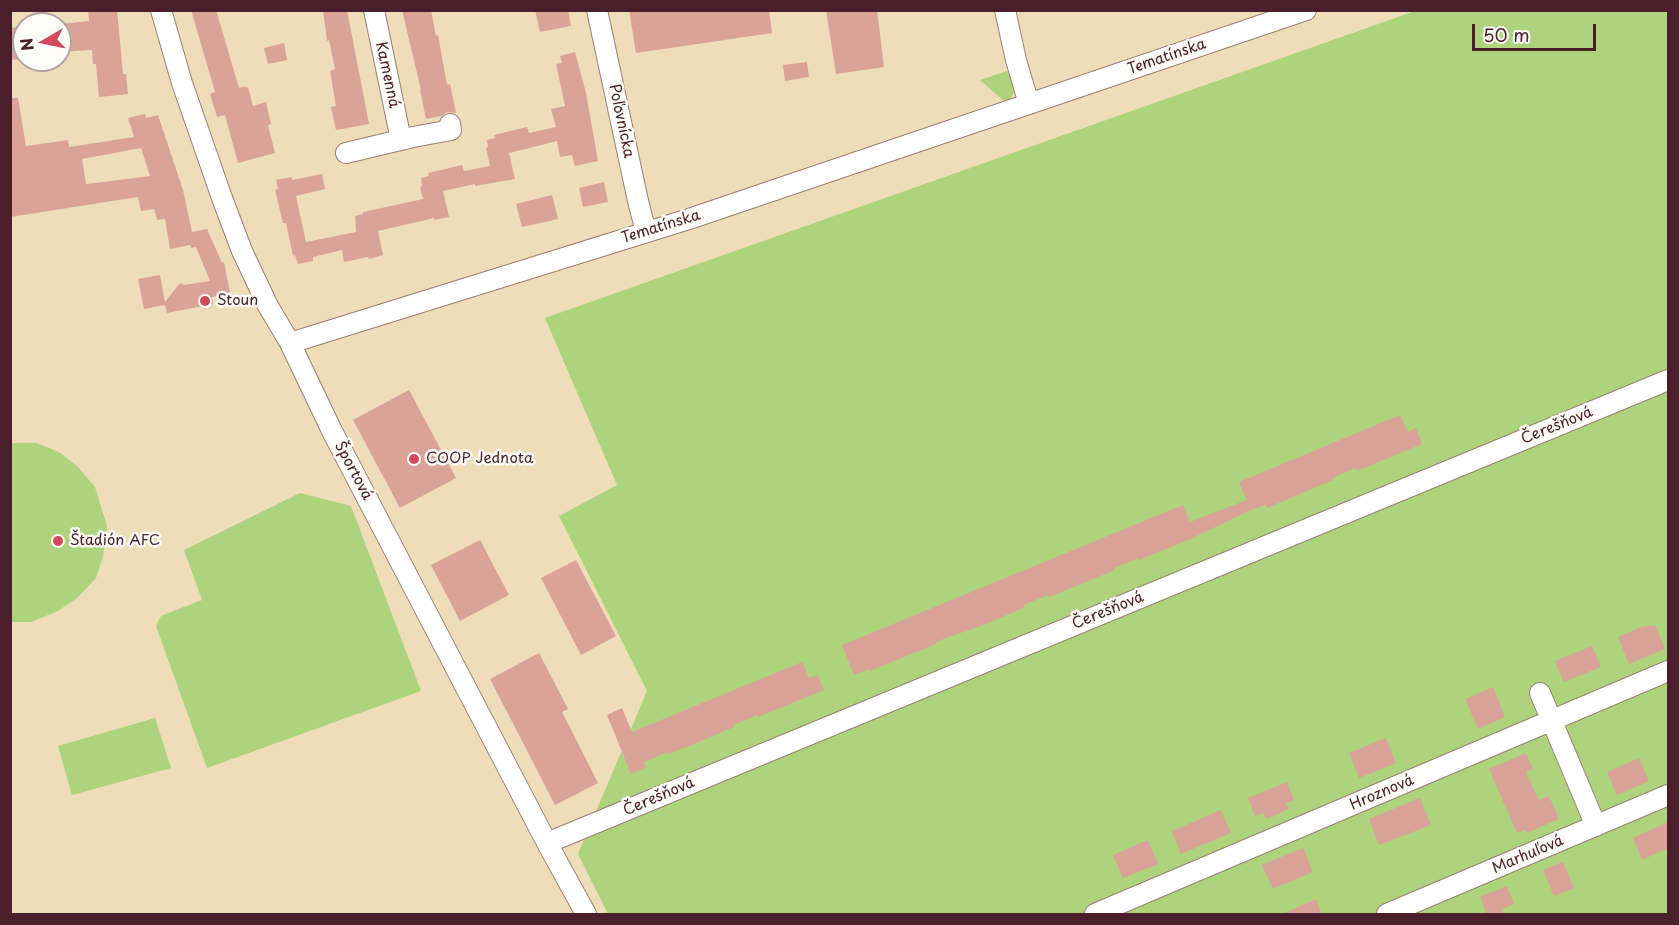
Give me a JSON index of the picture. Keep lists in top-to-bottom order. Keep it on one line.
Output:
{"streets":{"street":["Tematínska","Kamenná","Poľovnícka","Čerešňová","Športová","Hroznová","Marhuľová"]},"crossings":[["Tematínska","Poľovnícka"],["Tematínska","Športová"],["Čerešňová","Športová"]],"places":["Stoun","COOP Jednota","Štadión AFC"],"scale_bar":"50 m","north":"left"}
